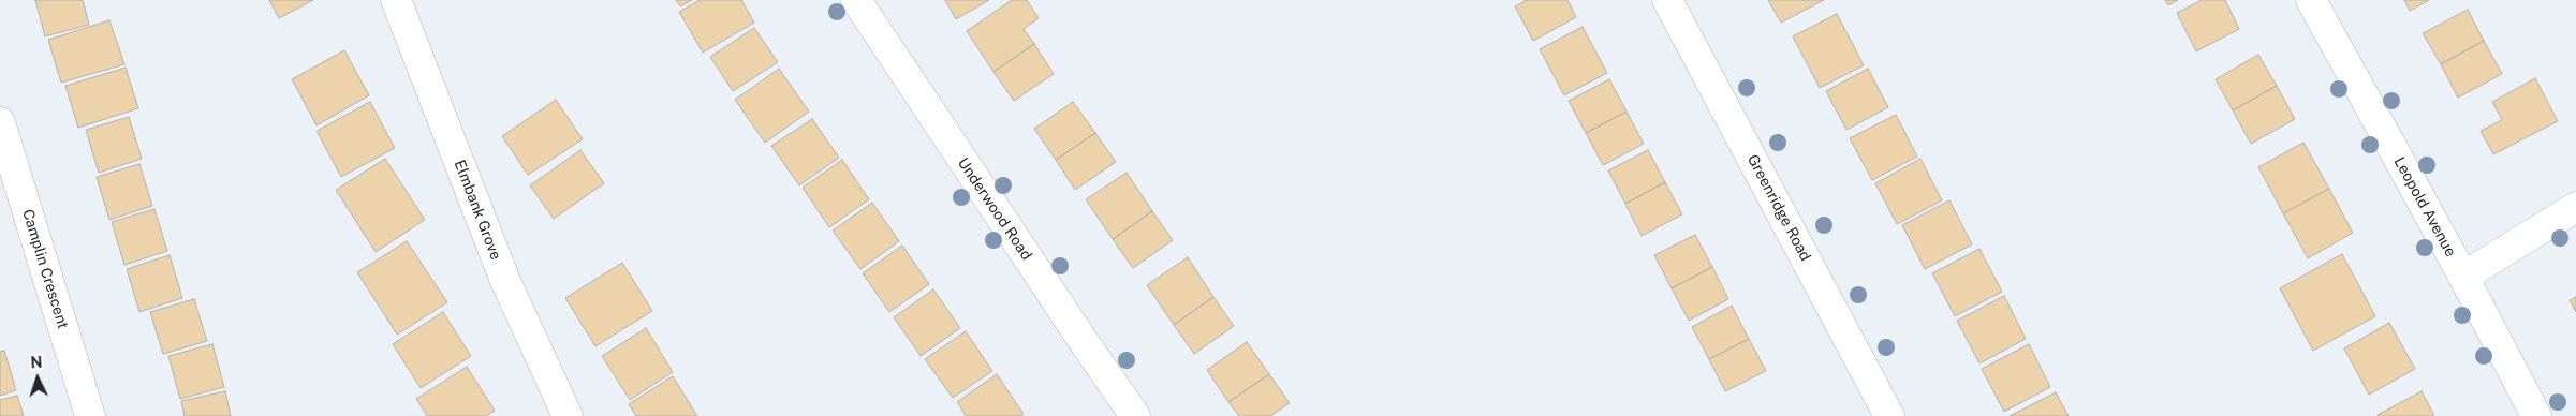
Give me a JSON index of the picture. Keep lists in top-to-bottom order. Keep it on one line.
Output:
{"streets":{"street":["Leopold Avenue","Greenridge Road","Underwood Road","Elmbank Grove","Camplin Crescent"]},"north":"top"}
